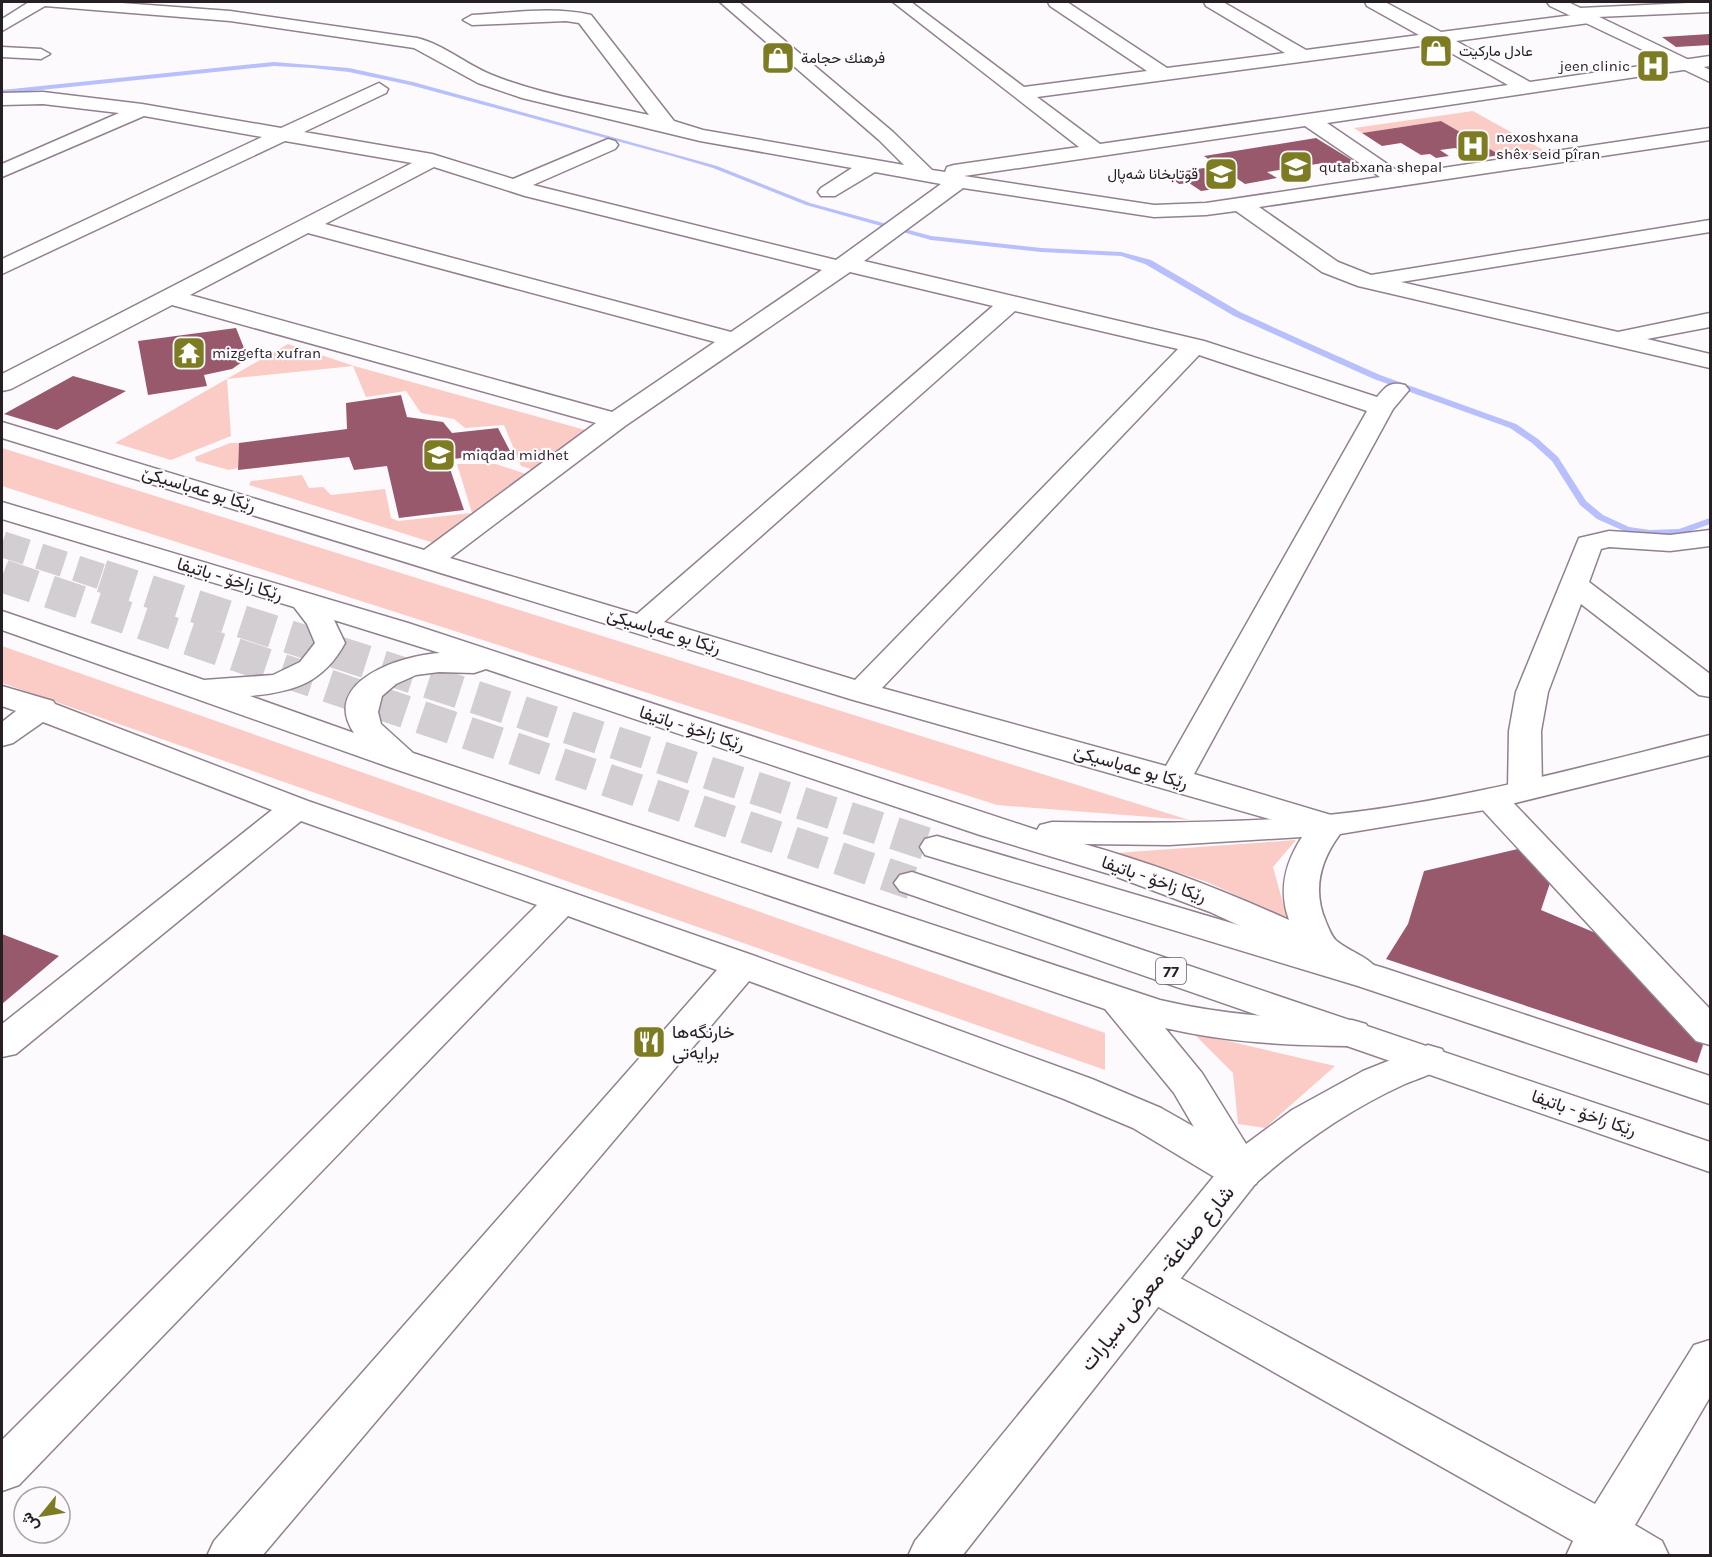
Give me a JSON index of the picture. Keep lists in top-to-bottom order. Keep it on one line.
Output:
{"streets":{"main road":["رێكا بو عه‌باسيكێ","رێکا زاخۆ - باتیفا","77","شارع صناعة- معرض سيارات"]},"crossings":[["رێکا زاخۆ - باتیفا","شارع صناعة- معرض سيارات"]],"places":{"shop":["عادل ماركيت","فرهنك حجامة"],"hospital":["jeen clinic","nexoshxana shêx seid pîran"],"school or university":["qutabxana shepal","قوتابخانا شەپال","miqdad midhet"],"temple":["mizgefta xufran"],"restaurant":["خارنگه‌ها برايه‌تى"]},"north":"bottom left"}
